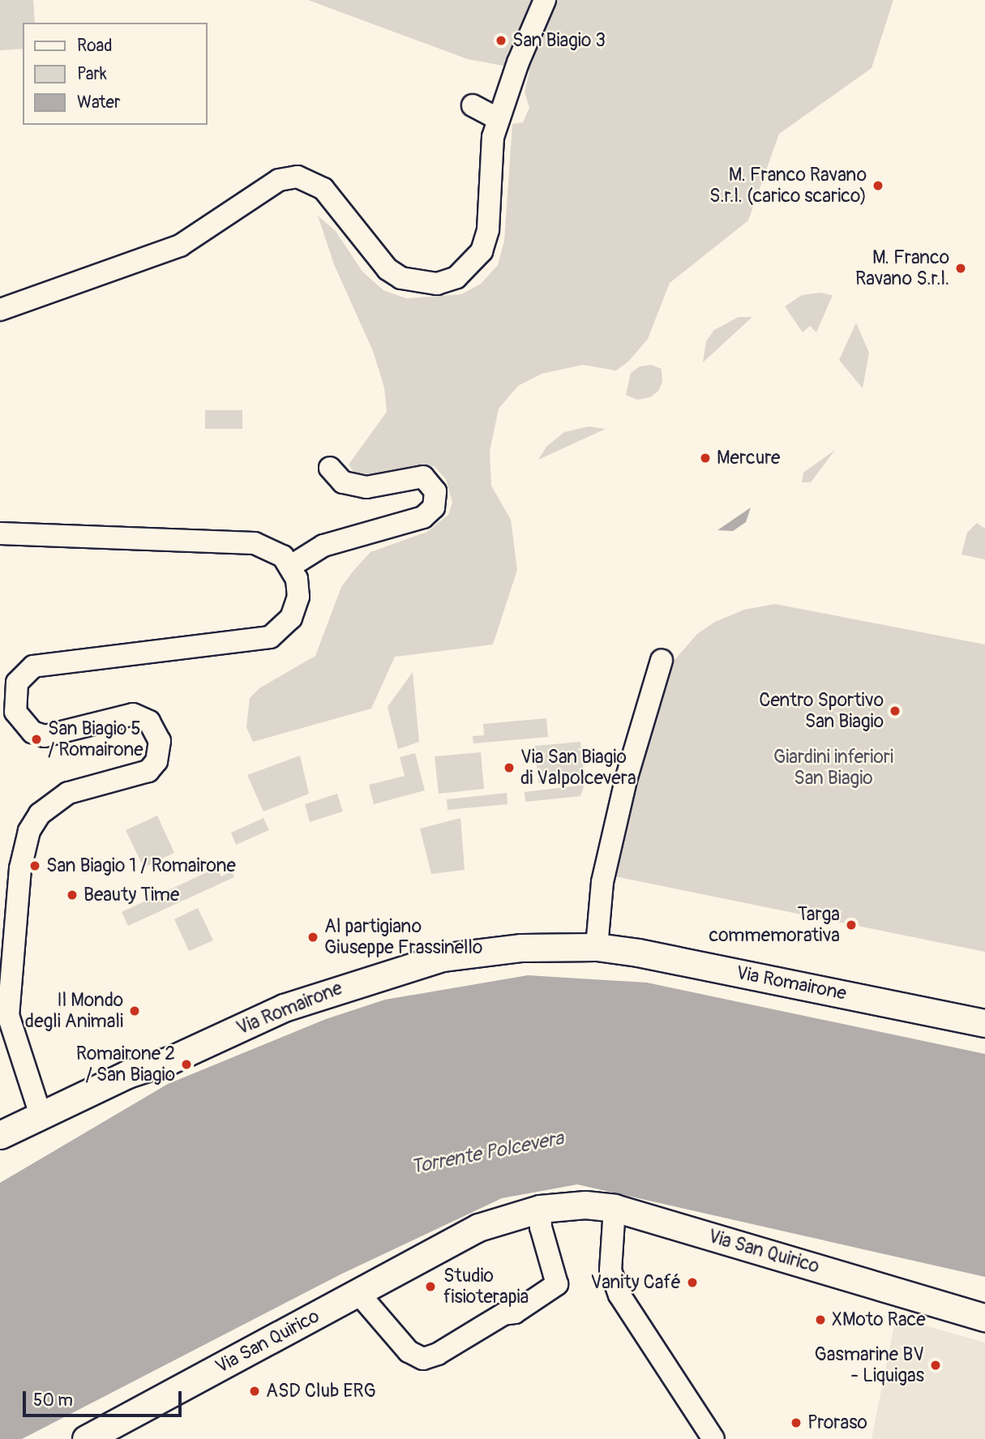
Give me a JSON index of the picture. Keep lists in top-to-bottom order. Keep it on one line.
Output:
{"streets":{"main road":["Via Romairone","Via San Quirico"]},"water":["Torrente Polcevera"],"parks":["Giardini inferiori San Biagio"],"places":["San Biagio 3","M. Franco Ravano S.r.l. (carico scarico)","M. Franco Ravano S.r.l.","Mercure","Centro Sportivo San Biagio","San Biagio 5 / Romairone","Via San Biagio di Valpolcevera","San Biagio 1 / Romairone","Beauty Time","Targa commemorativa","Al partigiano Giuseppe Frassinello","Il Mondo degli Animali","Romairone 2 / San Biagio","Vanity Café","Studio fisioterapia","XMoto Race","Gasmarine BV - Liquigas","ASD Club ERG","Proraso"],"legend":["Road","Park","Water"],"scale_bar":"50 m"}
